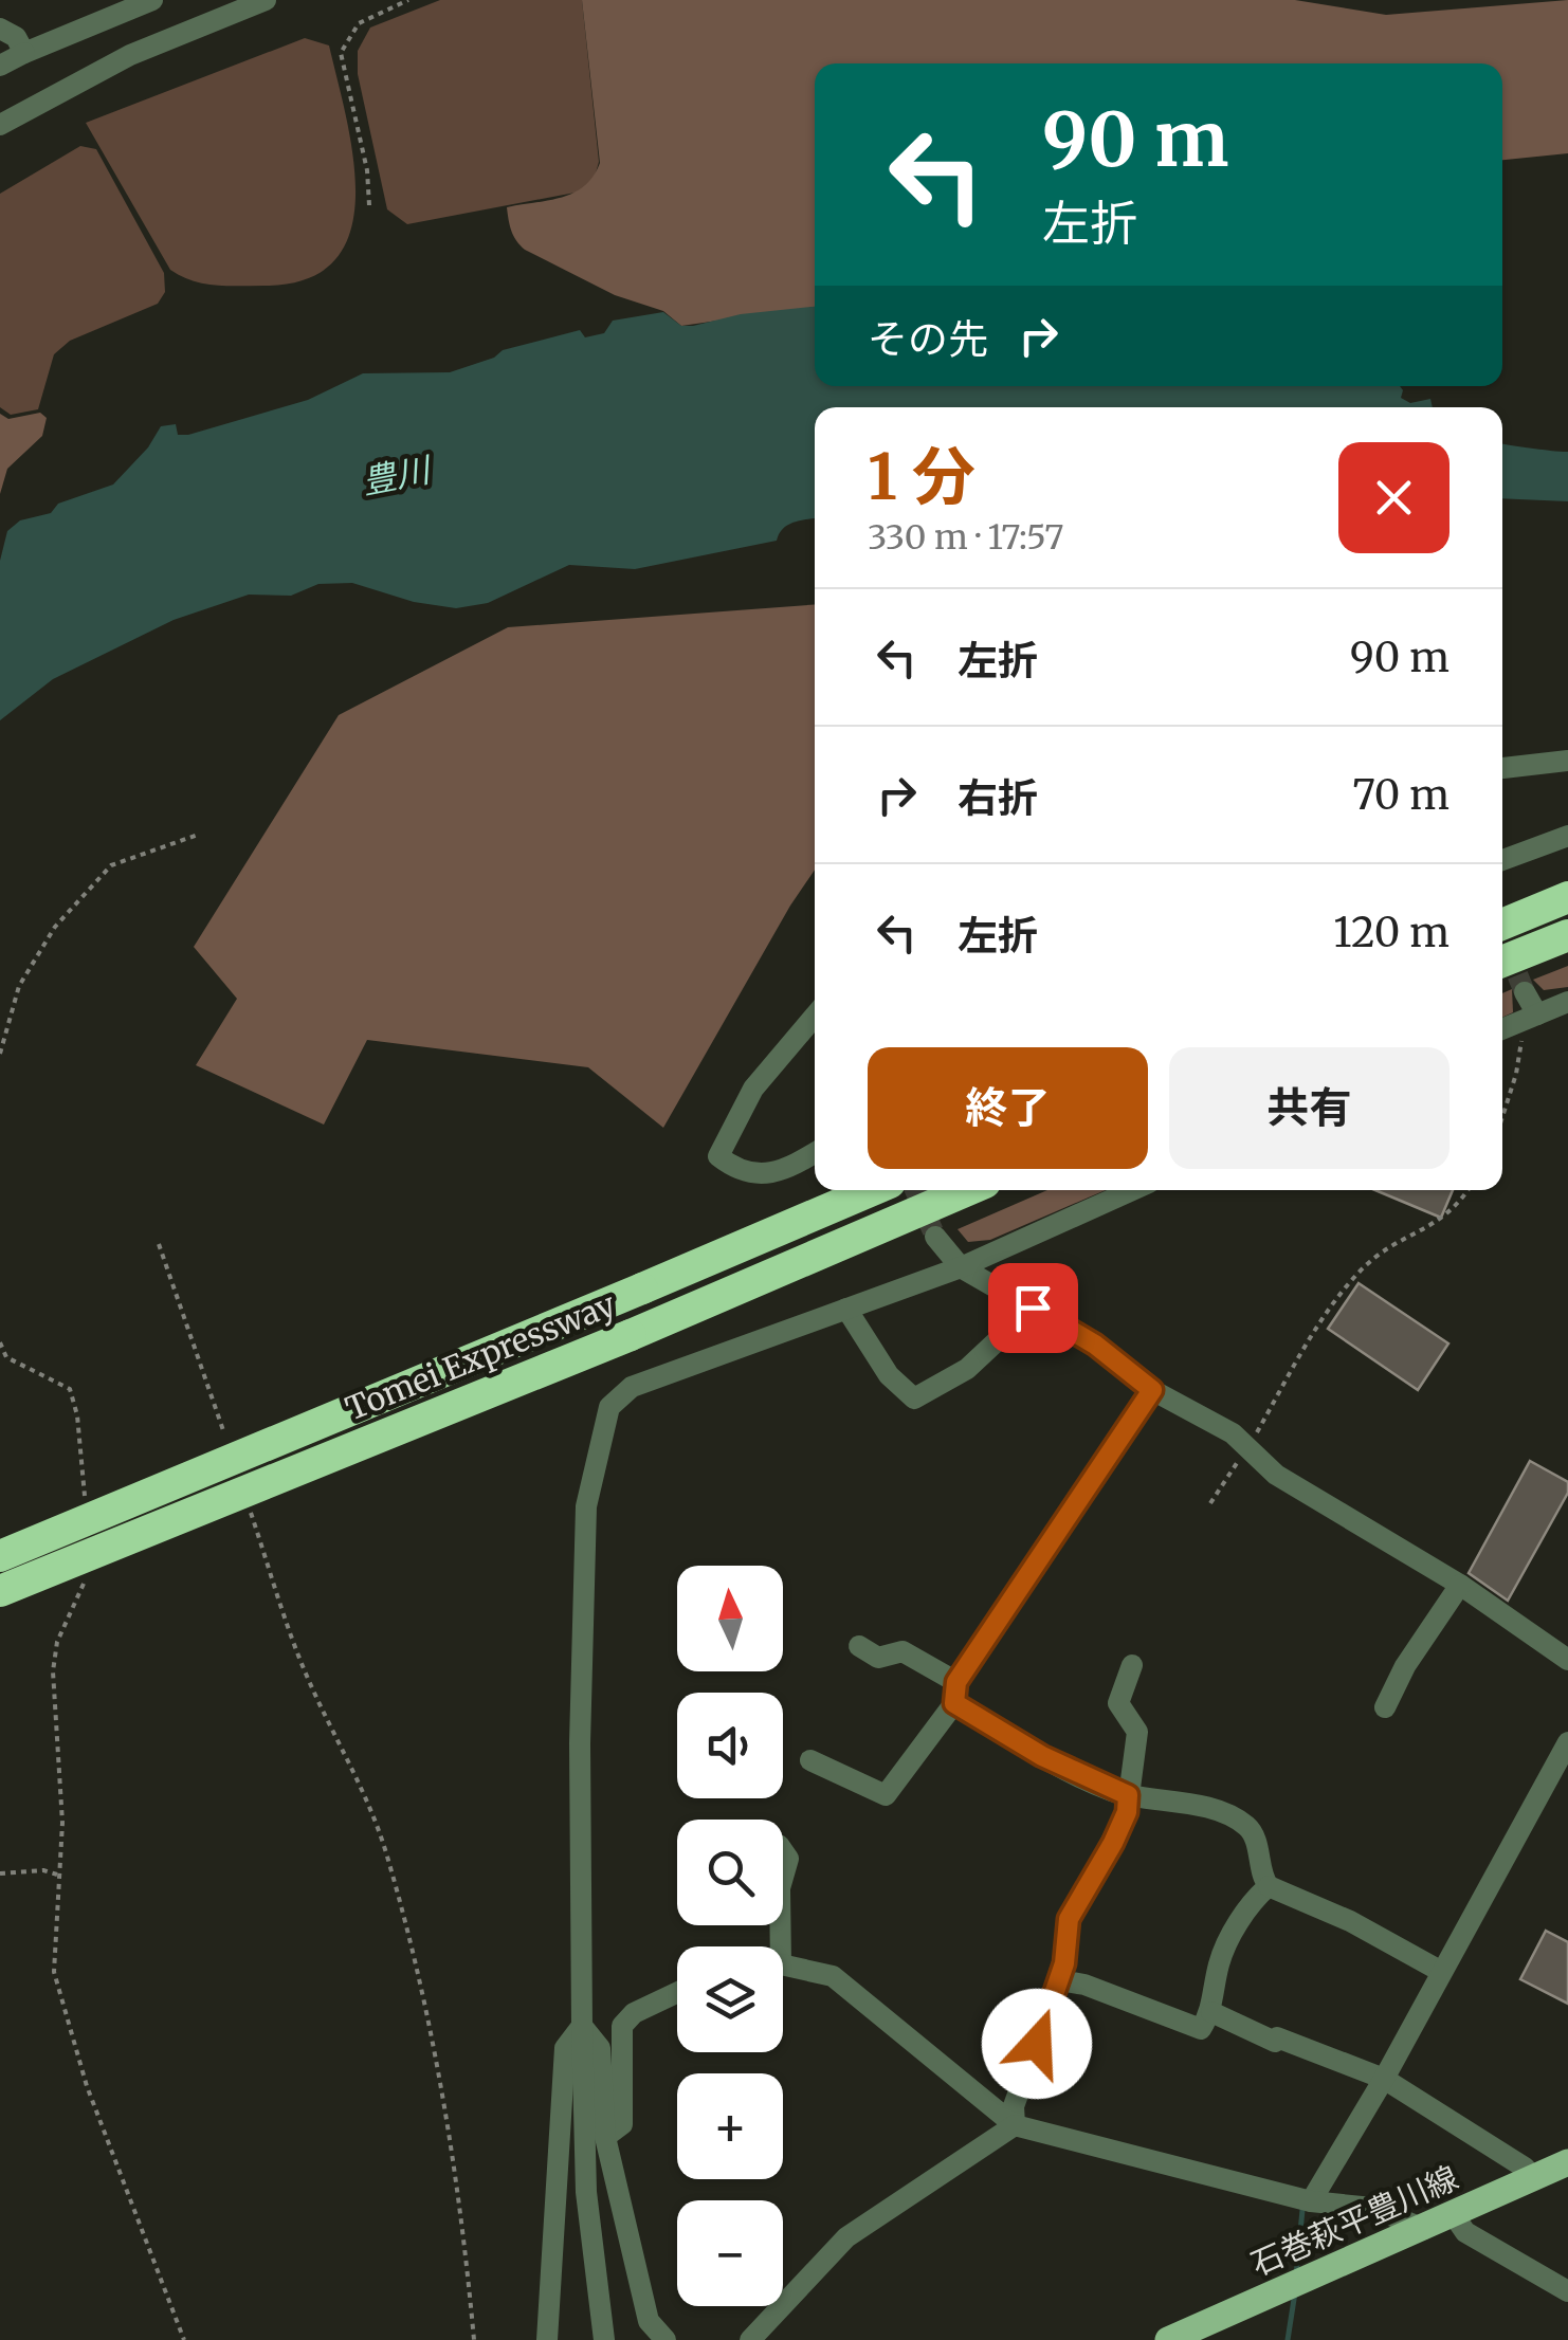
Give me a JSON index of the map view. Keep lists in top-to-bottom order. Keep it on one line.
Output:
{"streets":{"highway":["Tomei Expressway"],"main road":["石巻萩平豊川線"]},"water":["豊川"],"north":"top","page":{"turn":["90 m","左折"],"then":"その先","heading":["1 分","330 m · 17:57"],"list":[{"name":"左折","value":"90 m"},{"name":"右折","value":"70 m"},{"name":"左折","value":"120 m"}],"buttons":["終了","共有"],"map_buttons":["+","−"]}}
